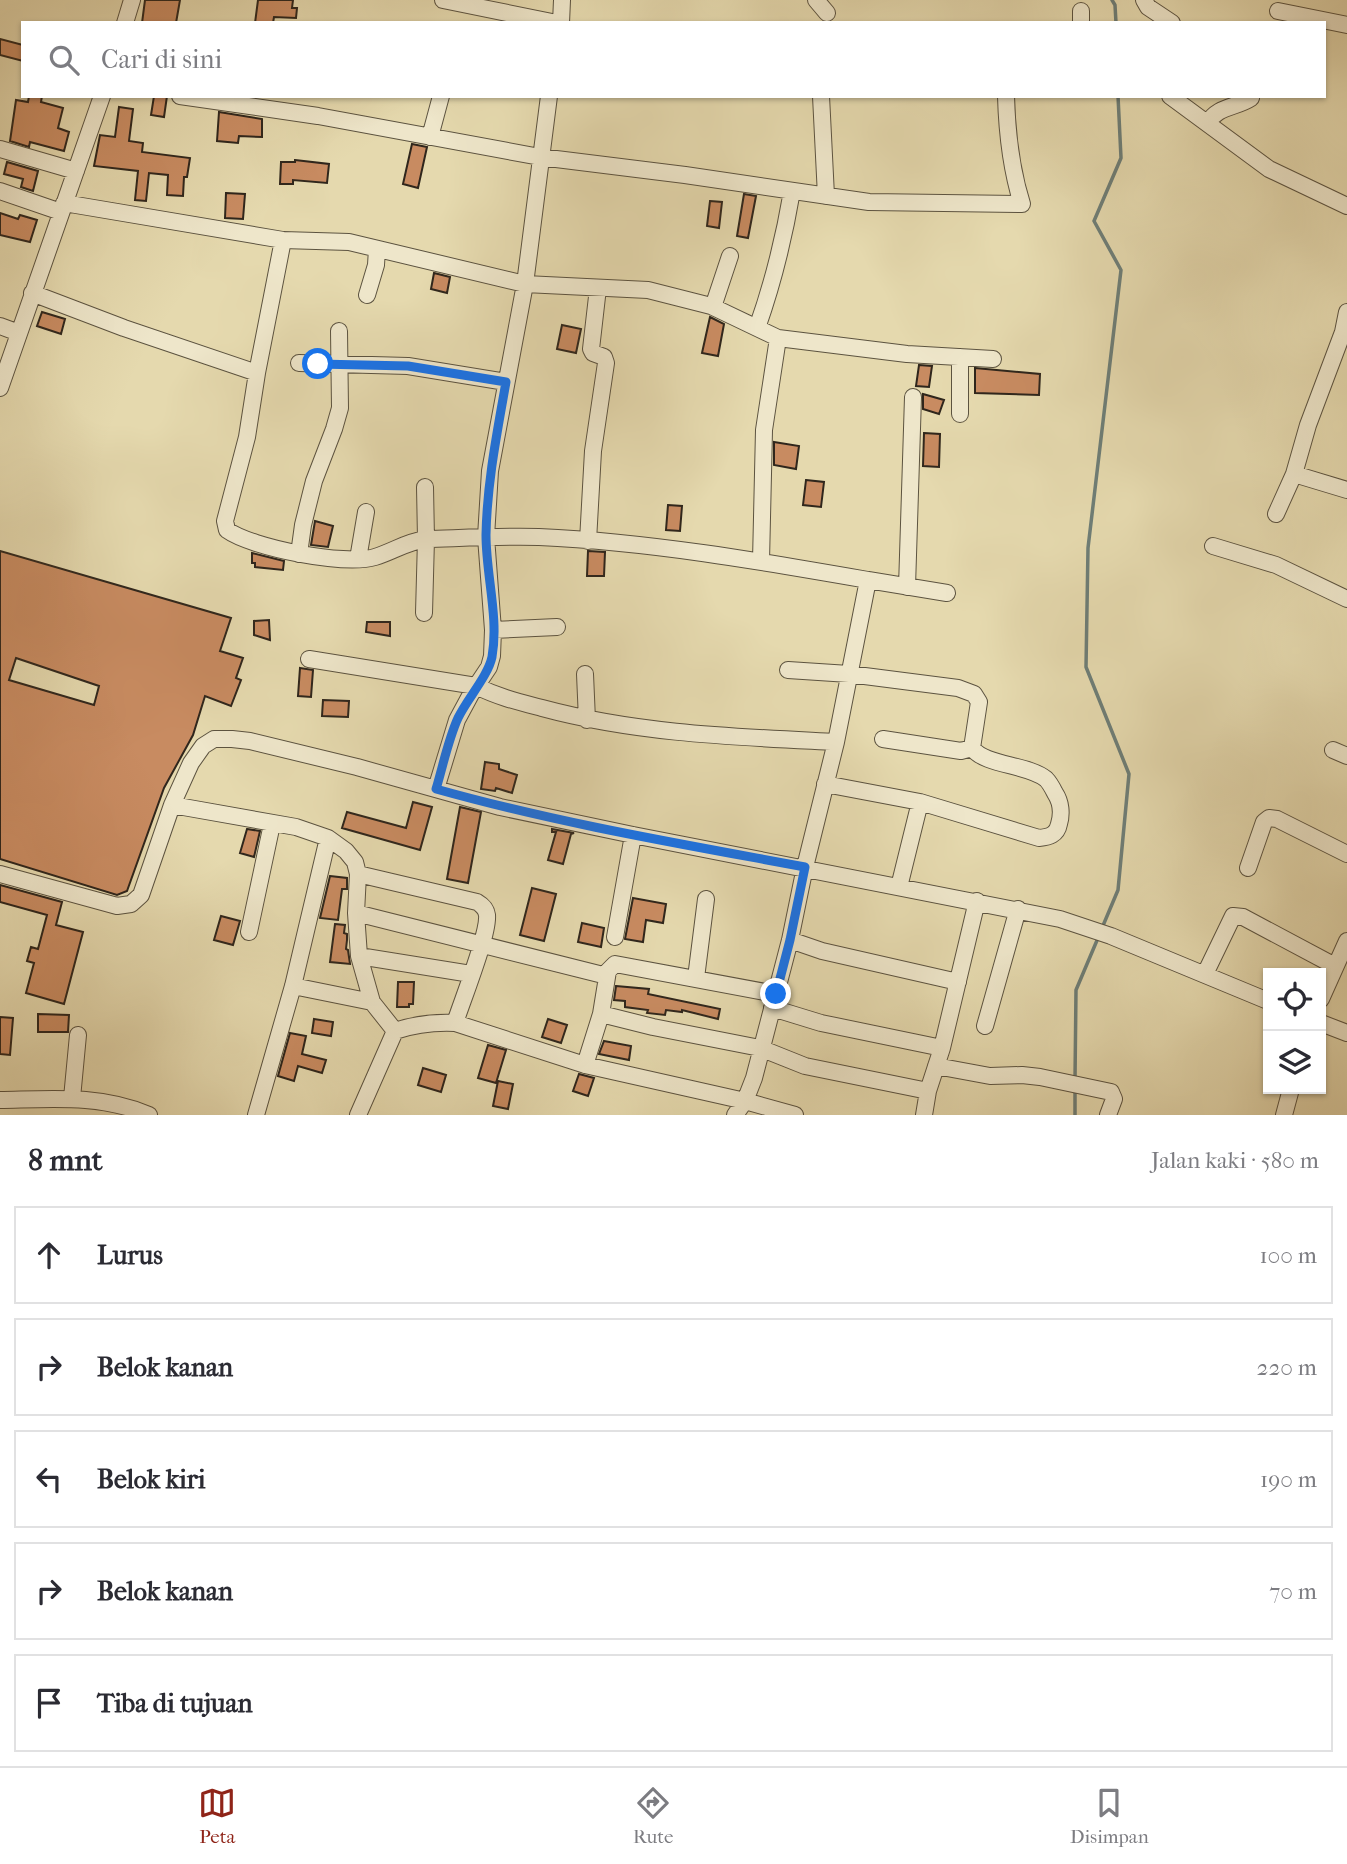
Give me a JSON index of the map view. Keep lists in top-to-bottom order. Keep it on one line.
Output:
{"page":{"search":"Cari di sini","heading":["8 mnt","Jalan kaki · 580 m"],"list":[["Lurus","100 m"],["Belok kanan","220 m"],["Belok kiri","190 m"],["Belok kanan","70 m"],"Tiba di tujuan"],"nav":["Peta","Rute","Disimpan"]}}
